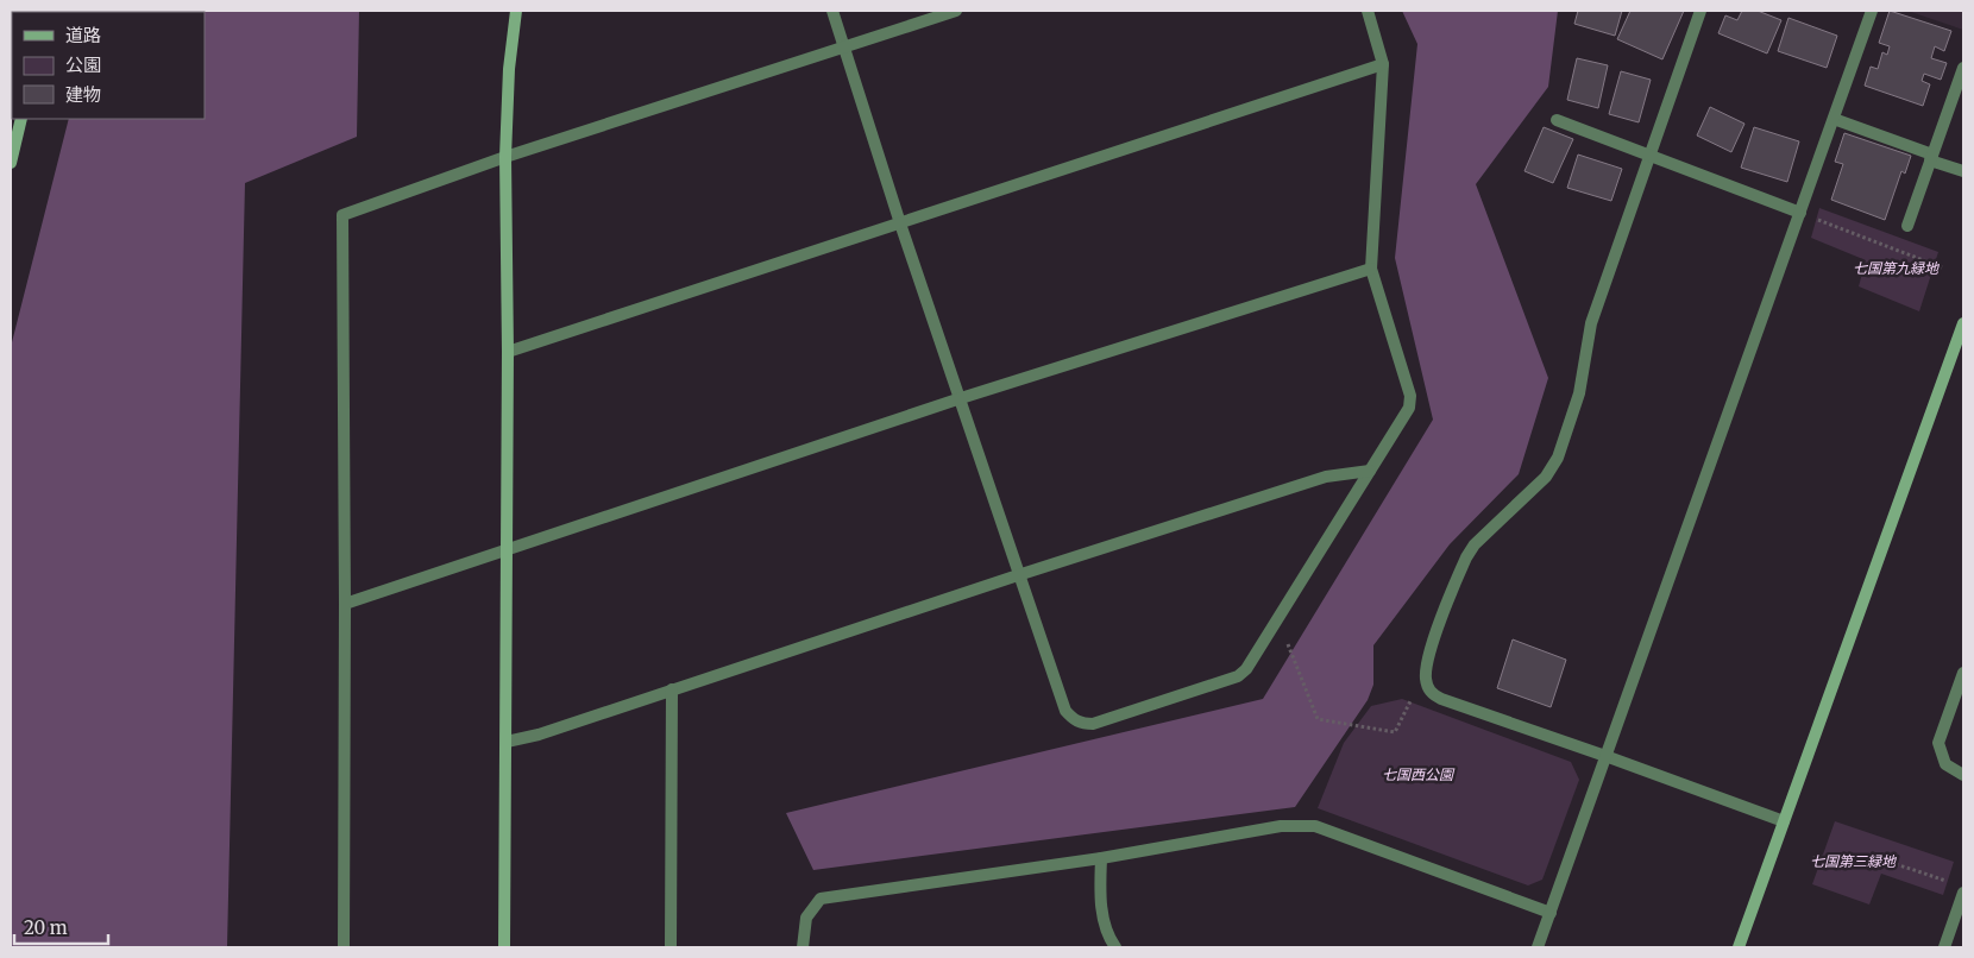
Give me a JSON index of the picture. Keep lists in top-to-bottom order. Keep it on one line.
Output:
{"parks":["七国第九緑地","七国西公園","七国第三緑地"],"legend":["道路","公園","建物"],"scale_bar":"20 m"}
